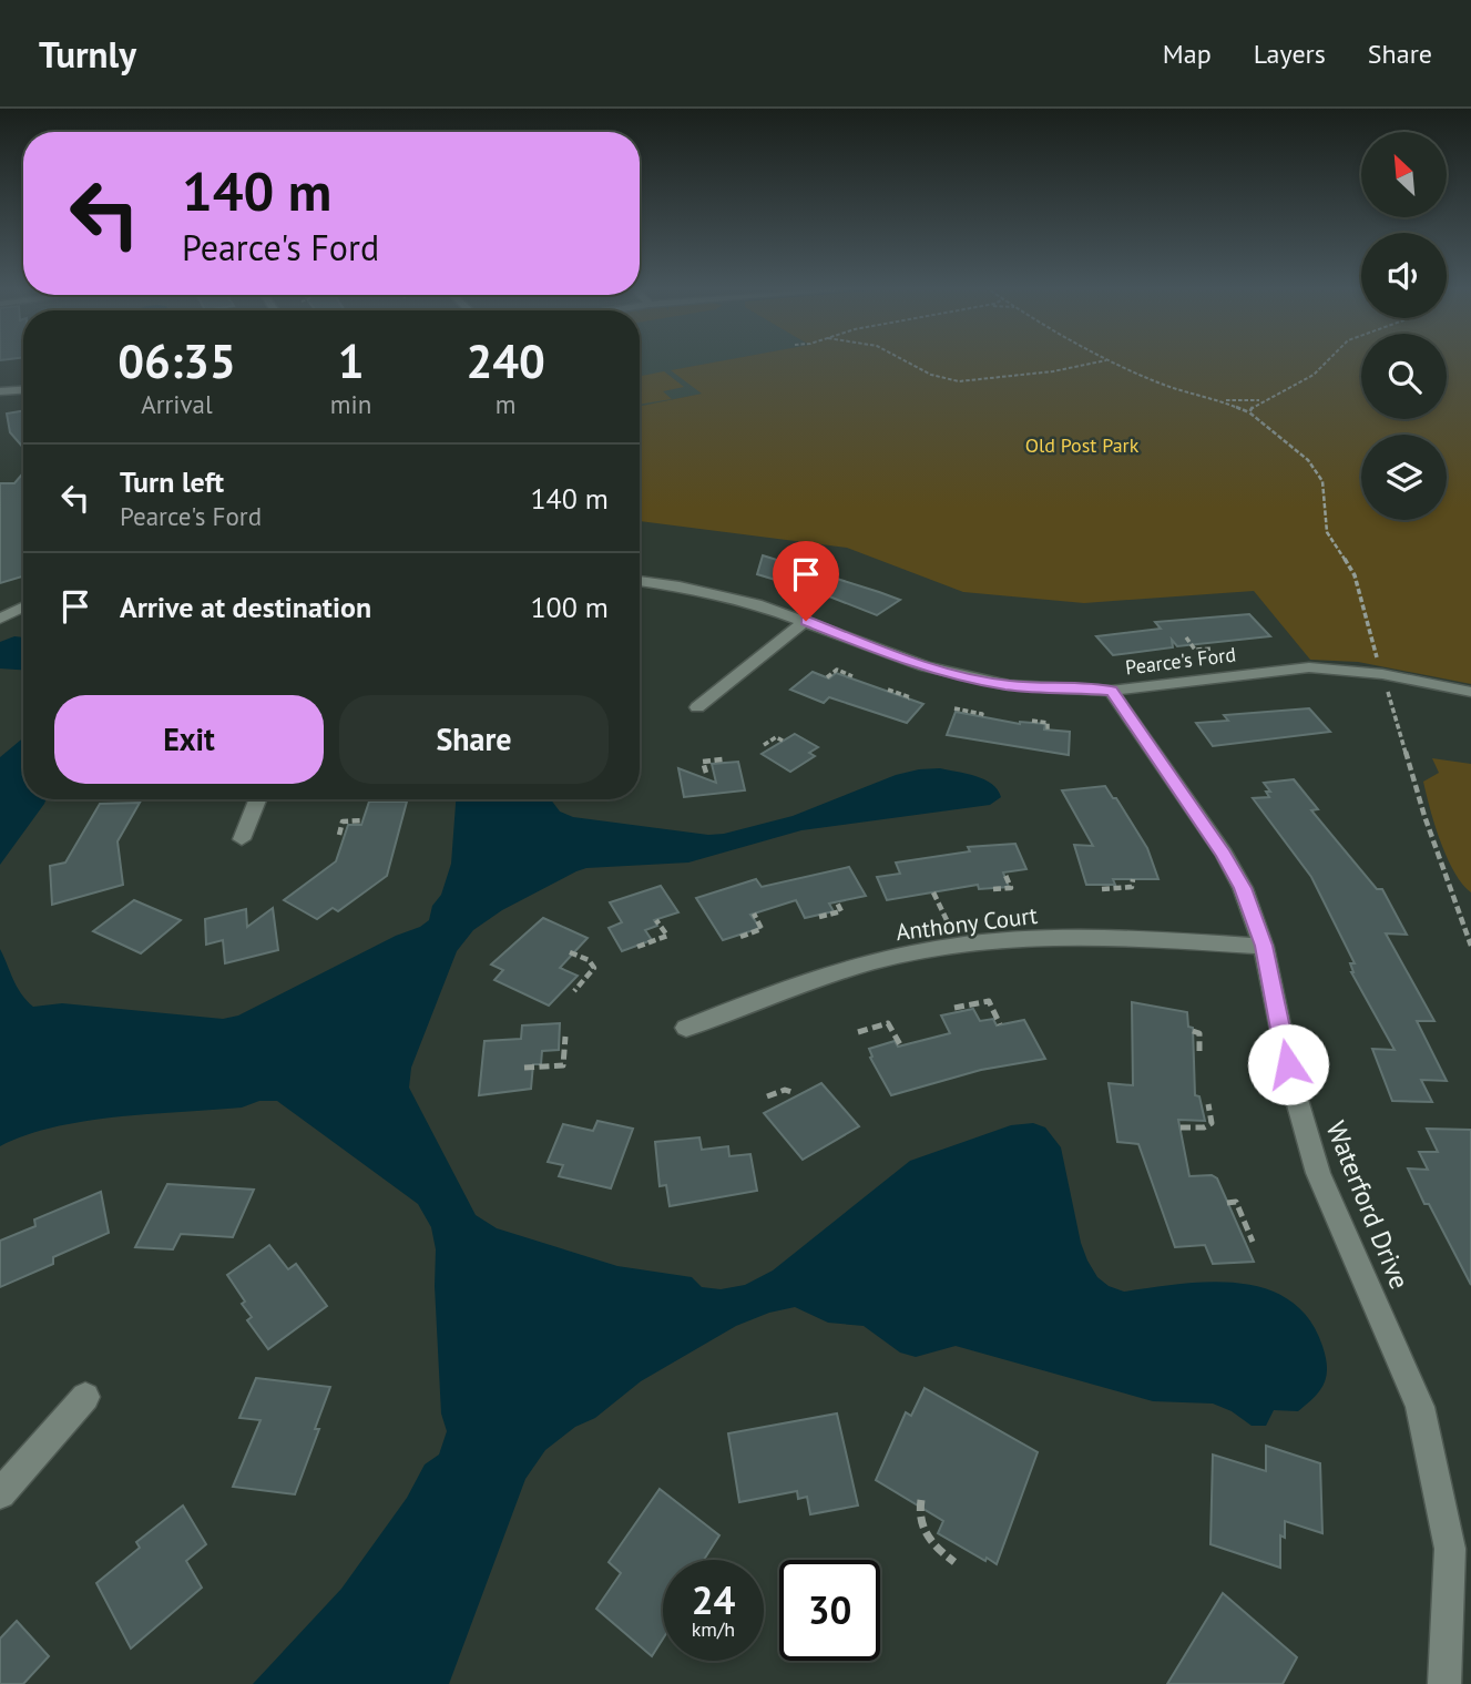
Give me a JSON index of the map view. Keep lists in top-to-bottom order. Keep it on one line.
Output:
{"streets":{"street":["Pearce's Ford","Anthony Court","Waterford Drive"]},"crossings":[["Pearce's Ford","Waterford Drive"],["Anthony Court","Waterford Drive"]],"parks":["Old Post Park"],"north":"top left","page":{"header":"Turnly","nav":["Map","Layers","Share"],"turn":["140 m","Pearce's Ford"],"eta":["06:35","Arrival","1","min","240","m"],"list":[{"name":"Turn left","note":"Pearce's Ford","value":"140 m"},{"name":"Arrive at destination","value":"100 m"}],"buttons":["Exit","Share"],"speed":"24 km/h","limit":"30"}}
